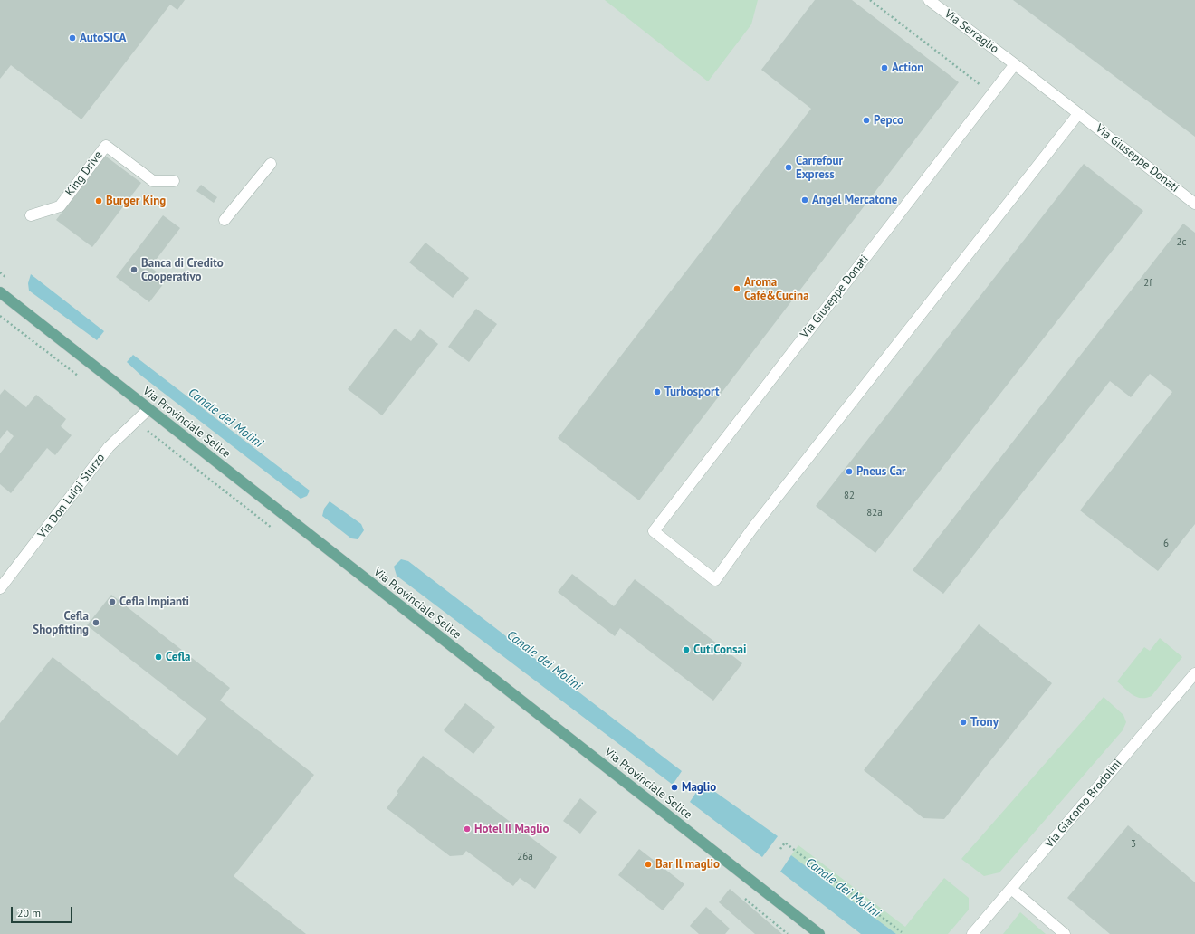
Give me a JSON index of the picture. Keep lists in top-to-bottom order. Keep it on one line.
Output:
{"streets":{"main road":["Via Provinciale Selice"],"street":["Via Serraglio","Via Giuseppe Donati","King Drive","Via Don Luigi Sturzo","Via Giacomo Brodolini"]},"crossings":[["Via Serraglio","Via Giuseppe Donati"],["Via Provinciale Selice","Via Don Luigi Sturzo"]],"water":["Canale dei Molini"],"places":["AutoSICA","Action","Pepco","Carrefour Express","Angel Mercatone","Burger King","Banca di Credito Cooperativo","Aroma Café&Cucina","Turbosport","Pneus Car","Cefla Impianti","Cefla Shopfitting","CutiConsai","Cefla","Trony","Maglio","Hotel Il Maglio","Bar Il maglio"],"house_numbers":["2c","2f","82","82a","6","3","26a"],"scale_bar":"20 m"}
